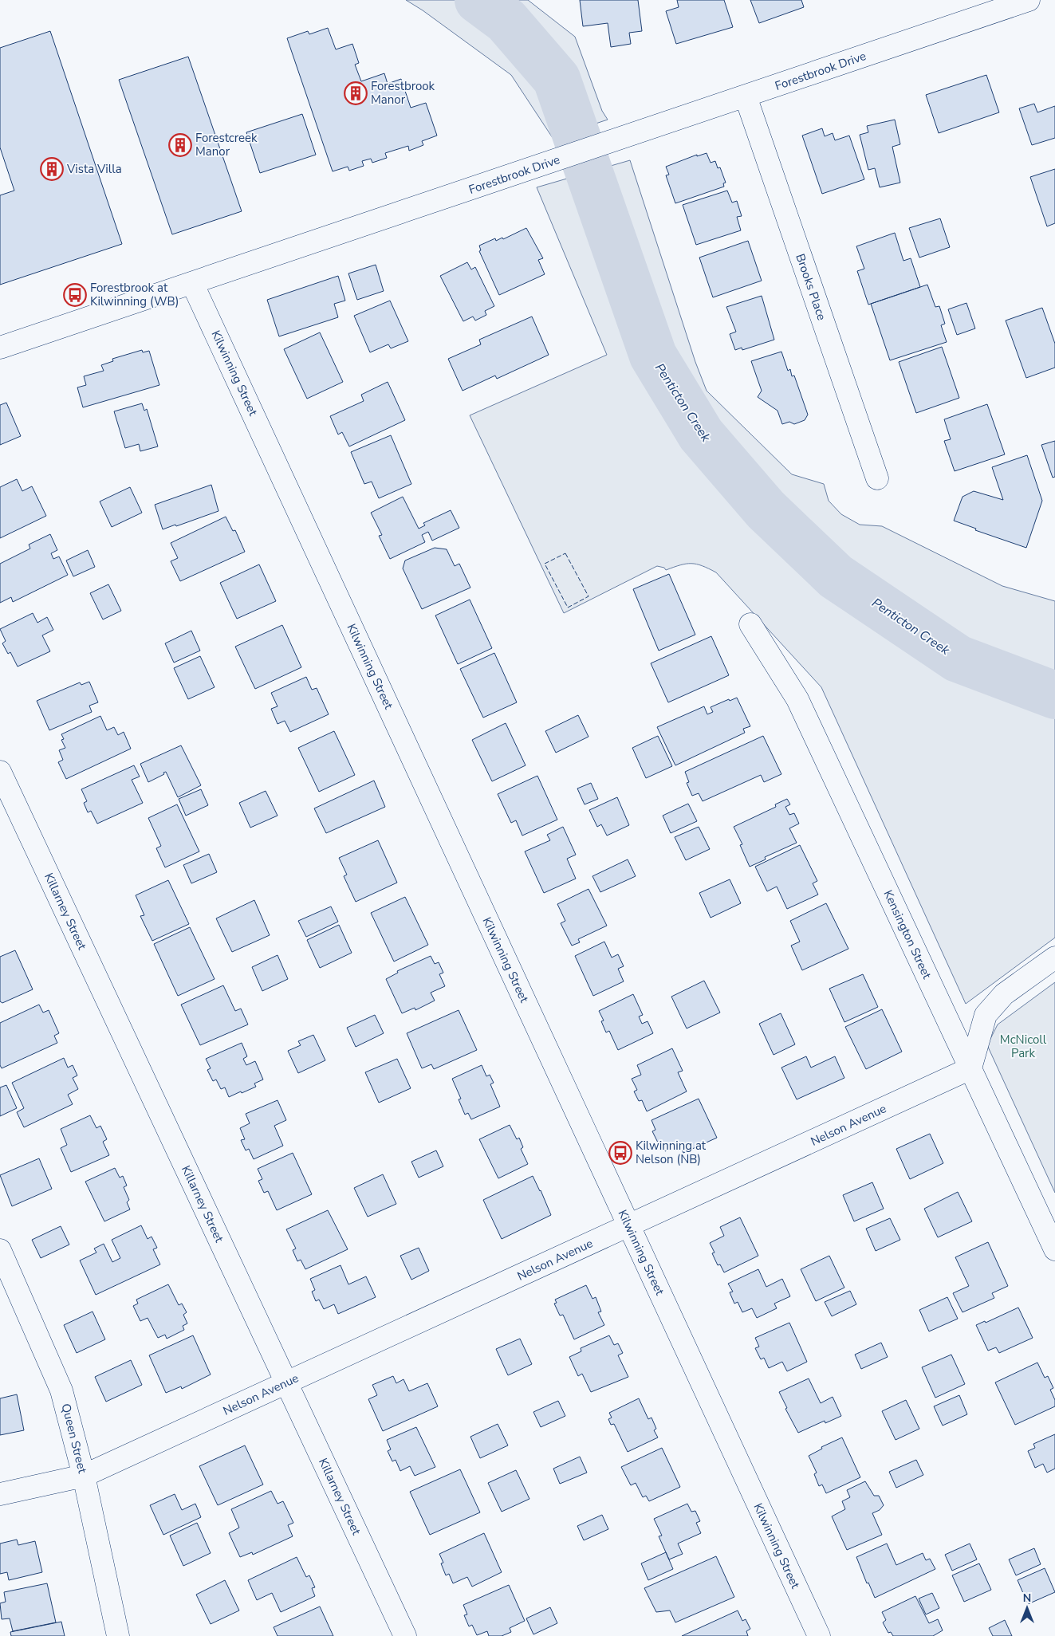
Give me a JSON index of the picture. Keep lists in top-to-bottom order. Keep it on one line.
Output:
{"streets":{"street":["Forestbrook Drive","Brooks Place","Kilwinning Street","Killarney Street","Kensington Street","Nelson Avenue","Queen Street"]},"crossings":[["Forestbrook Drive","Brooks Place"],["Forestbrook Drive","Kilwinning Street"],["Kilwinning Street","Nelson Avenue"],["Killarney Street","Nelson Avenue"],["Kensington Street","Nelson Avenue"],["Nelson Avenue","Queen Street"]],"water":["Penticton Creek"],"parks":["McNicoll Park"],"places":{"building":["Forestbrook Manor","Forestcreek Manor","Vista Villa"],"bus stop":["Forestbrook at Kilwinning (WB)","Kilwinning at Nelson (NB)"]},"north":"top"}
